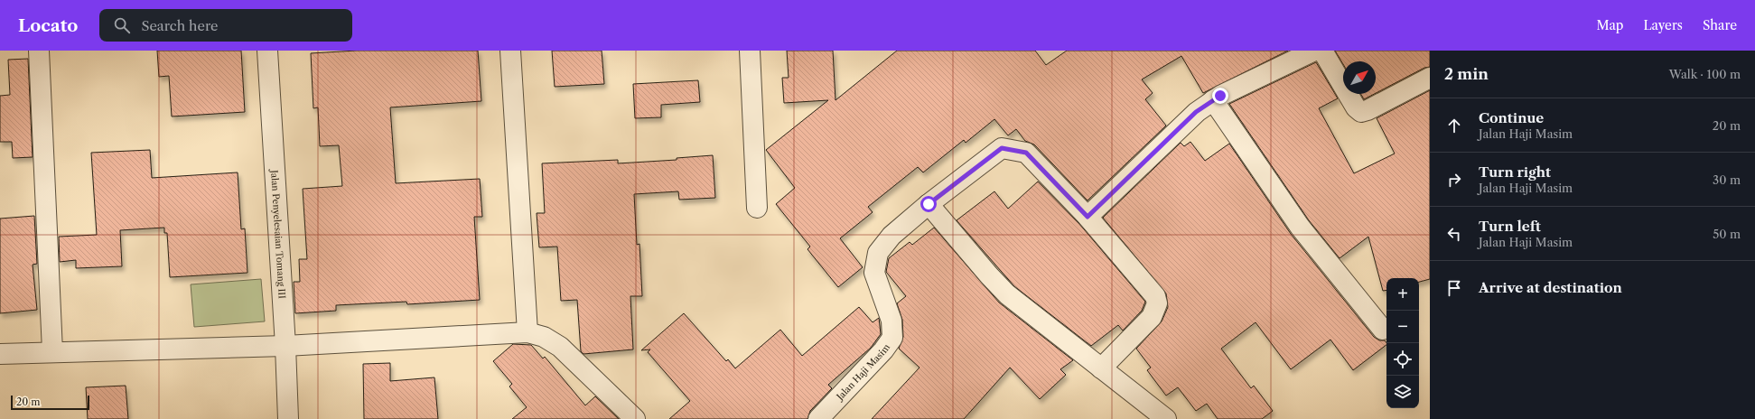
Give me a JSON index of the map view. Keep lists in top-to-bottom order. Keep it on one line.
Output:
{"streets":{"street":["Jalan Penyelesaian Tomang III","Jalan Haji Masim"]},"scale_bar":"20 m","north":"top right","page":{"header":"Locato","search":"Search here","nav":["Map","Layers","Share"],"heading":["2 min","Walk · 100 m"],"list":[["Continue","Jalan Haji Masim","20 m"],["Turn right","Jalan Haji Masim","30 m"],["Turn left","Jalan Haji Masim","50 m"],"Arrive at destination"],"map_buttons":["+","−"],"scale":"20 m"}}
